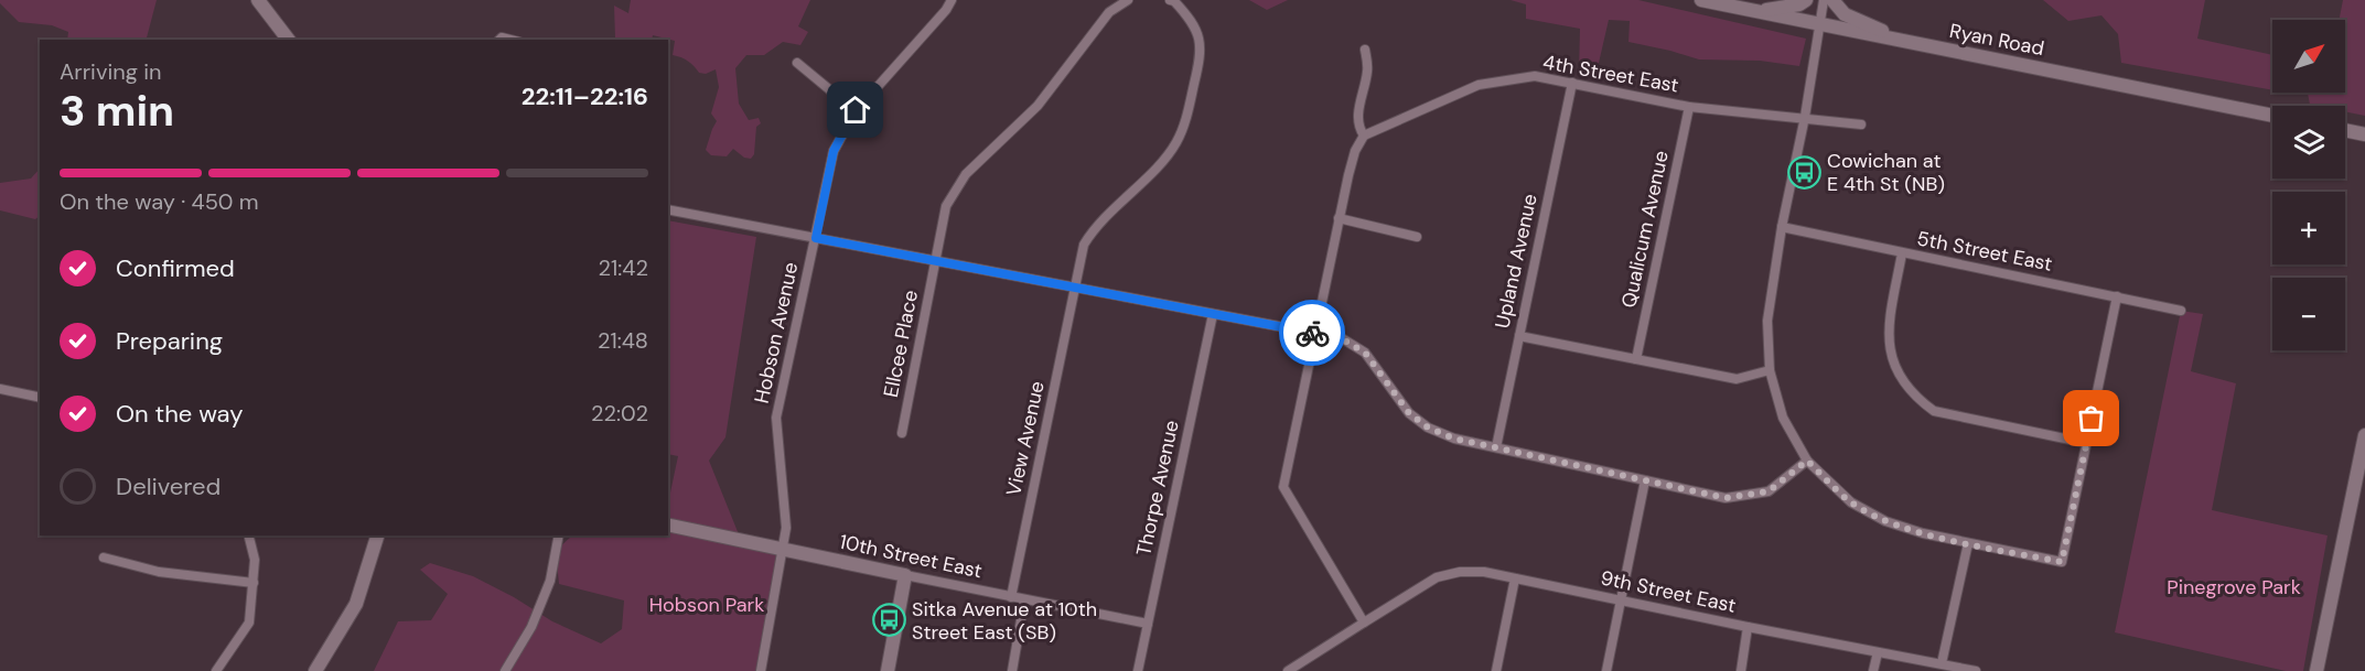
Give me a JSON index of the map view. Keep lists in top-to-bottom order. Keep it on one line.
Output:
{"streets":{"main road":["Ryan Road","10th Street East"],"street":["4th Street East","Qualicum Avenue","5th Street East","Upland Avenue","Hobson Avenue","Ellcee Place","View Avenue","Thorpe Avenue","9th Street East"]},"crossings":[["4th Street East","Qualicum Avenue"],["4th Street East","Upland Avenue"],["Hobson Avenue","10th Street East"],["View Avenue","10th Street East"],["Thorpe Avenue","10th Street East"]],"parks":["Pinegrove Park","Hobson Park"],"places":{"bus stop":["Cowichan at E 4th St (NB)","Sitka Avenue at 10th Street East (SB)"]},"north":"top right","page":{"map_buttons":["+","−"],"heading":["3 min","Arriving in","22:11–22:16"],"bar":"On the way · 450 m","list":[["Confirmed","21:42"],["Preparing","21:48"],["On the way","22:02"],"Delivered"]}}
